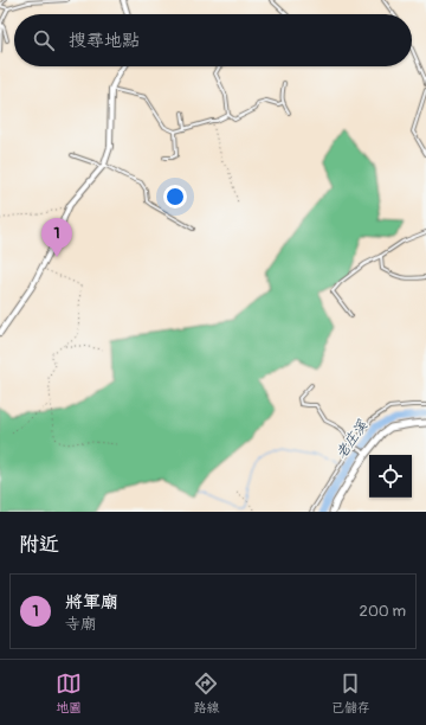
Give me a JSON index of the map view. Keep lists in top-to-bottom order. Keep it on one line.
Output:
{"water":["老庄溪"],"page":{"search":"搜尋地點","pins":"1","heading":"附近","list":[{"mark":"1","name":"將軍廟","note":"寺廟","value":"200 m"}],"nav":["地圖","路線","已儲存"]}}
